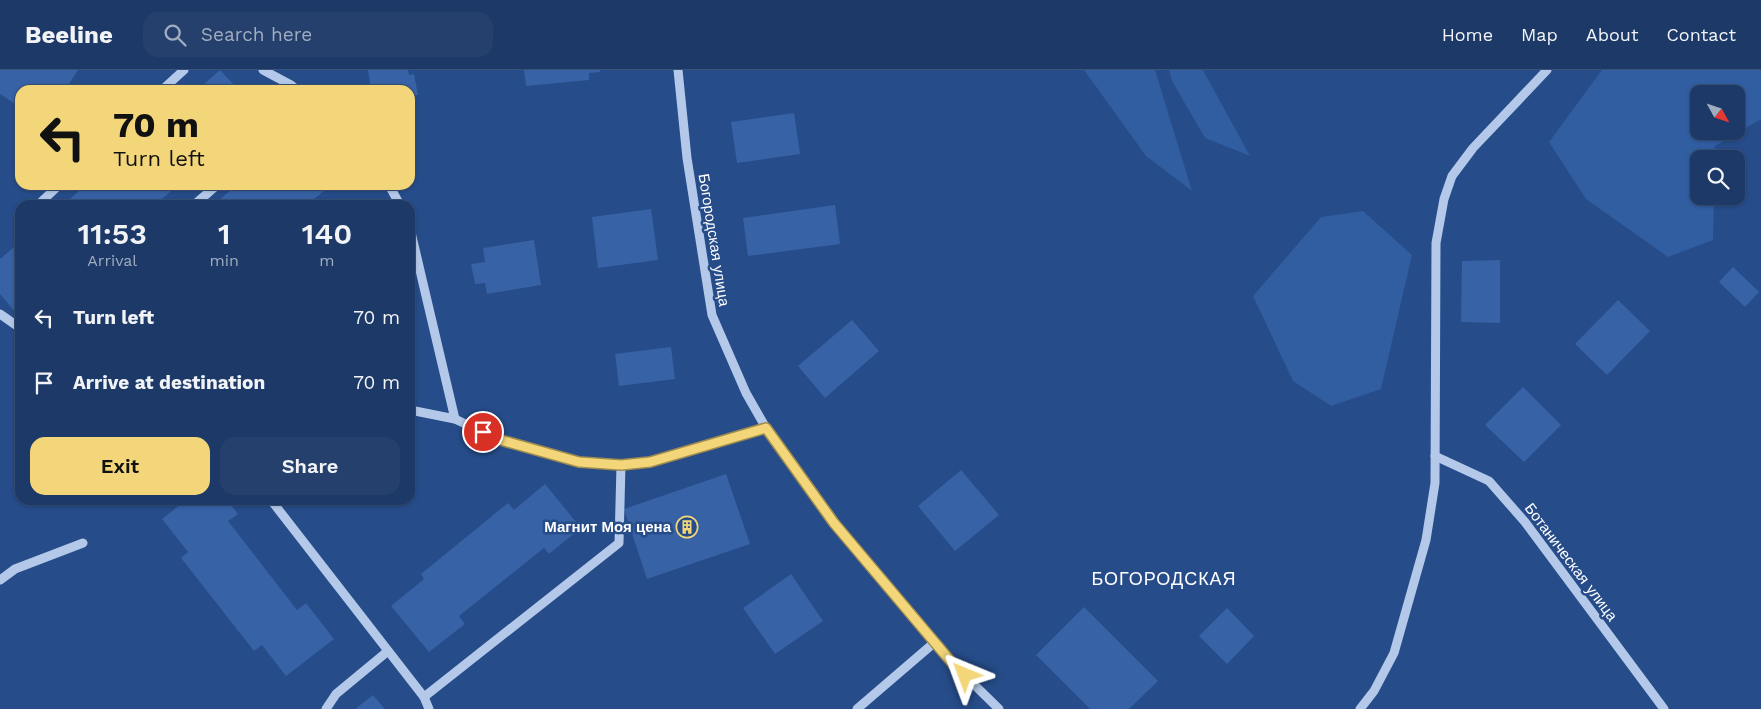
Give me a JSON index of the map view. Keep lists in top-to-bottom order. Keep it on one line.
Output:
{"streets":{"street":["Богородская улица","Ботаническая улица"]},"districts":["БОГОРОДСКАЯ"],"places":{"building":["Магнит Моя цена"]},"north":"bottom right","page":{"header":"Beeline","search":"Search here","nav":["Home","Map","About","Contact"],"turn":["70 m","Turn left"],"eta":["11:53","Arrival","1","min","140","m"],"list":[{"name":"Turn left","value":"70 m"},{"name":"Arrive at destination","value":"70 m"}],"buttons":["Exit","Share"]}}
